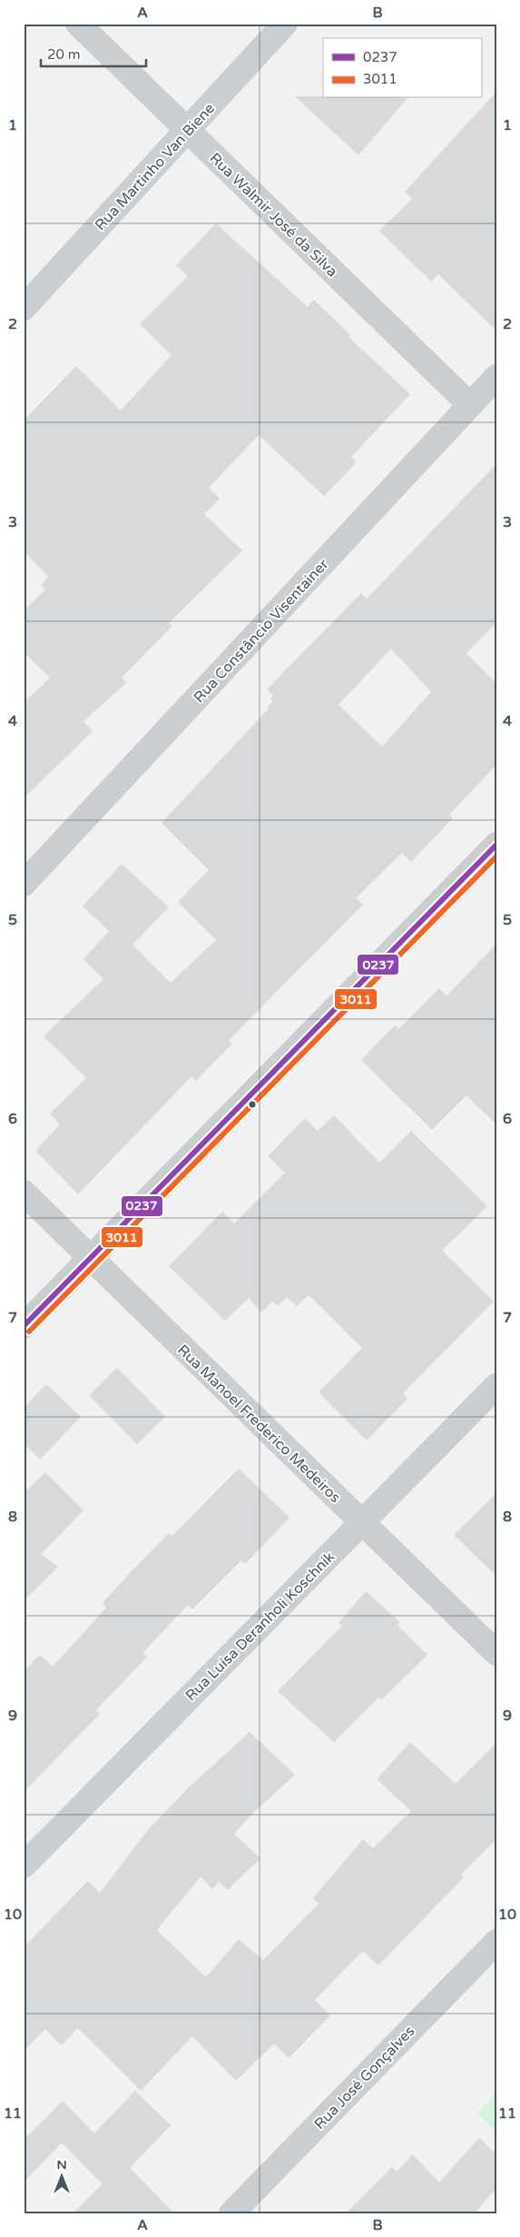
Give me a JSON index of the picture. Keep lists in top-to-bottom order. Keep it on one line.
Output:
{"streets":{"street":["Rua Martinho Van Biene","Rua Walmir José da Silva","Rua Constâncio Visentainer","Rua Manoel Frederico Medeiros","Rua Luísa Deranholi Koschnik","Rua José Gonçalves"]},"crossings":[["Rua Martinho Van Biene","Rua Walmir José da Silva"],["Rua Walmir José da Silva","Rua Constâncio Visentainer"],["Rua Manoel Frederico Medeiros","Rua Luísa Deranholi Koschnik"]],"lines":["transit line 0237","transit line 3011"],"legend":["0237","3011"],"scale_bar":"20 m","north":"top","grid":{"columns":["A","B"],"rows":["1","2","3","4","5","6","7","8","9","10","11"]}}
